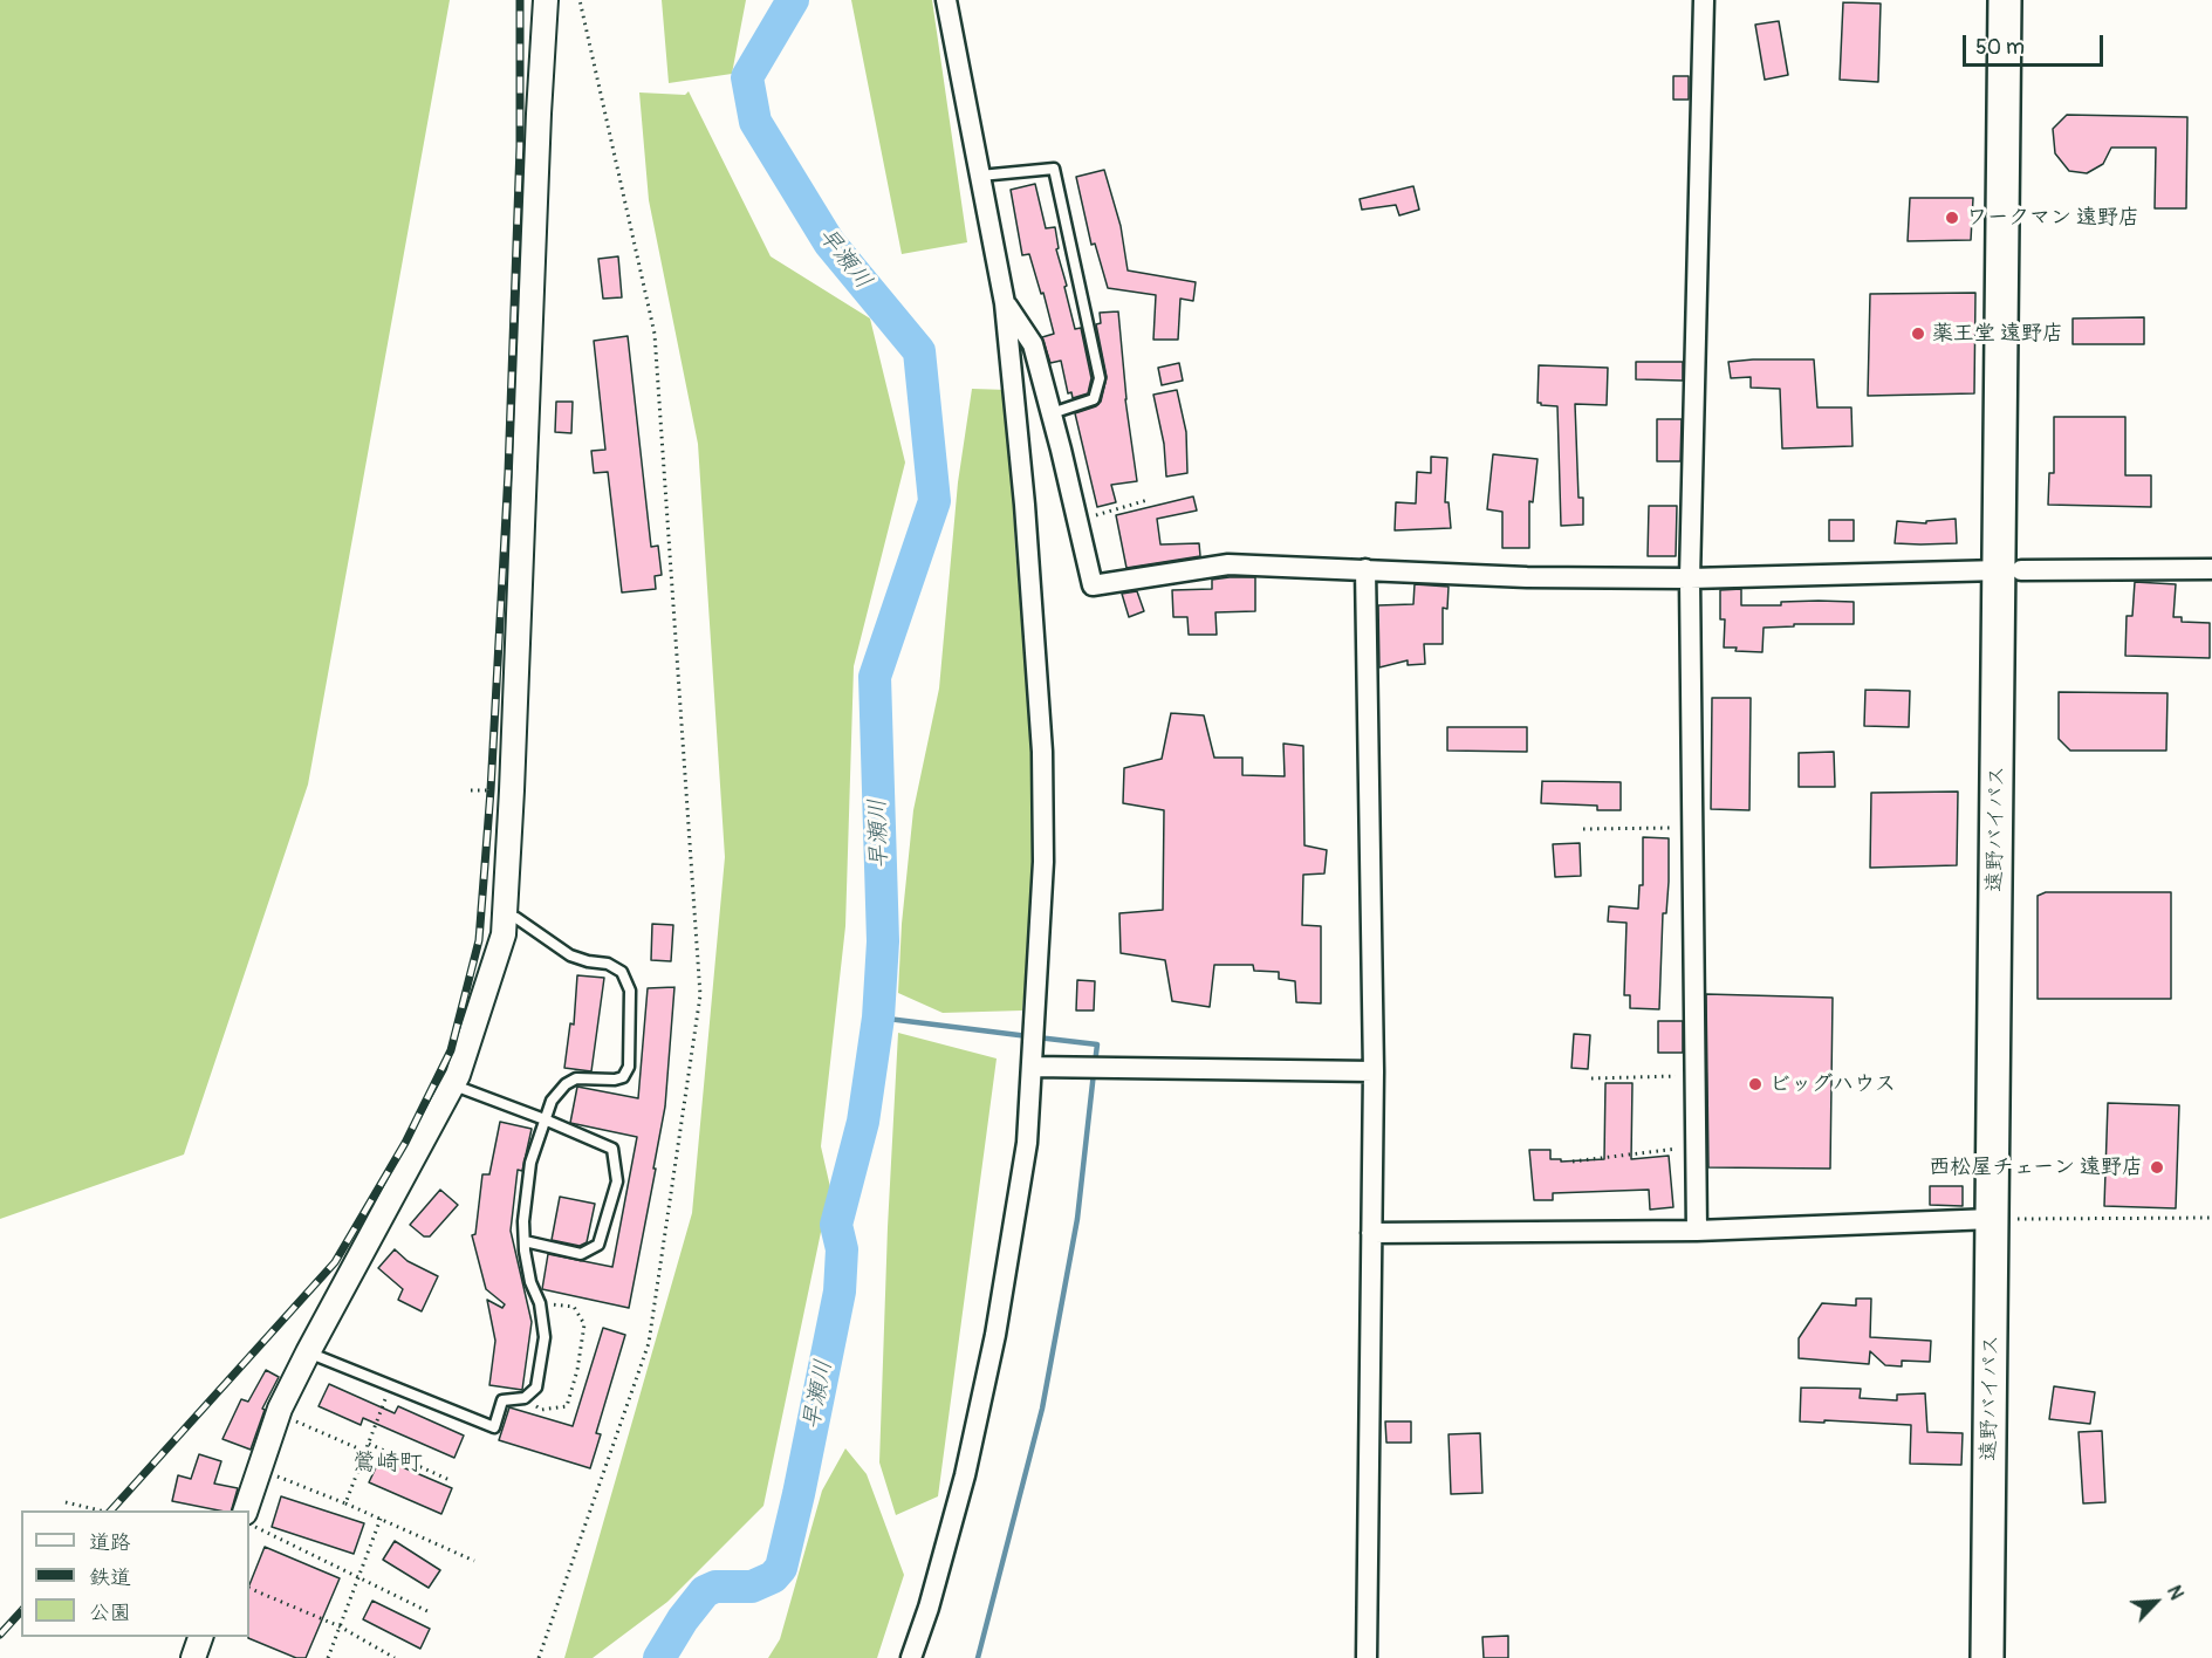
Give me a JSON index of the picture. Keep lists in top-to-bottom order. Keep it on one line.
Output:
{"streets":{"highway":["遠野バイパス"]},"districts":["鶯崎町"],"water":["早瀬川"],"places":["ワークマン 遠野店","薬王堂 遠野店","ビッグハウス","西松屋チェーン 遠野店"],"legend":["道路","鉄道","公園"],"scale_bar":"50 m","north":"top right"}
